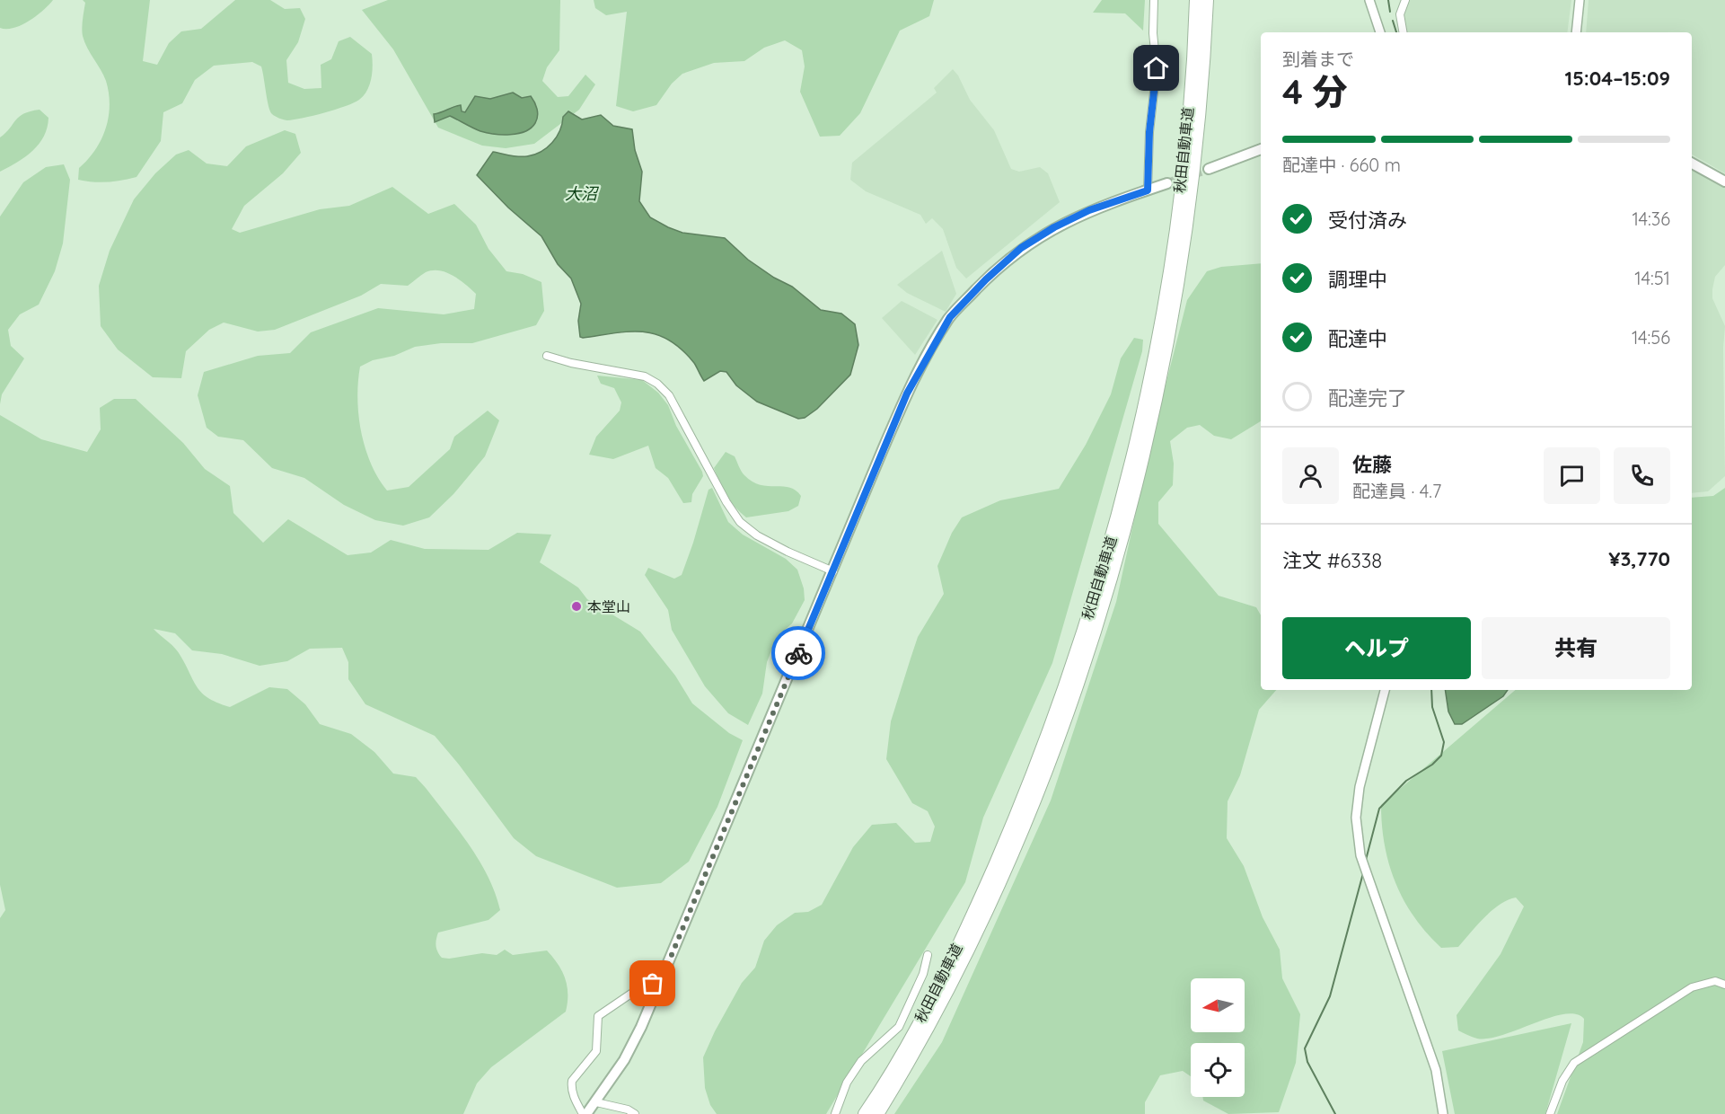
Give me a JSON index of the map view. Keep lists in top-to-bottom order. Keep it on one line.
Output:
{"streets":{"highway":["秋田自動車道"]},"water":["大沼"],"places":["本堂山"],"north":"left","page":{"heading":["4 分","到着まで","15:04–15:09"],"panel":["佐藤","配達員 · 4.7","注文 #6338","¥3,770"],"bar":"配達中 · 660 m","list":[["受付済み","14:36"],["調理中","14:51"],["配達中","14:56"],"配達完了"],"buttons":["ヘルプ","共有"]}}
